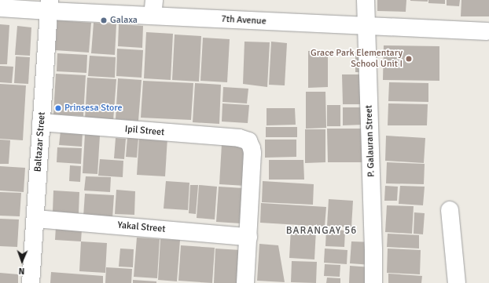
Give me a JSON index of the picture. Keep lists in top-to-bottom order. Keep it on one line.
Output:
{"streets":{"street":["7th Avenue","Ipil Street","P. Galauran Street","Baltazar Street","Yakal Street"]},"crossings":[["7th Avenue","P. Galauran Street"],["7th Avenue","Baltazar Street"],["Ipil Street","Baltazar Street"],["Ipil Street","Yakal Street"],["Baltazar Street","Yakal Street"]],"districts":["BARANGAY 56"],"places":["Galaxa","Grace Park Elementary School Unit I","Prinsesa Store"],"north":"bottom"}
